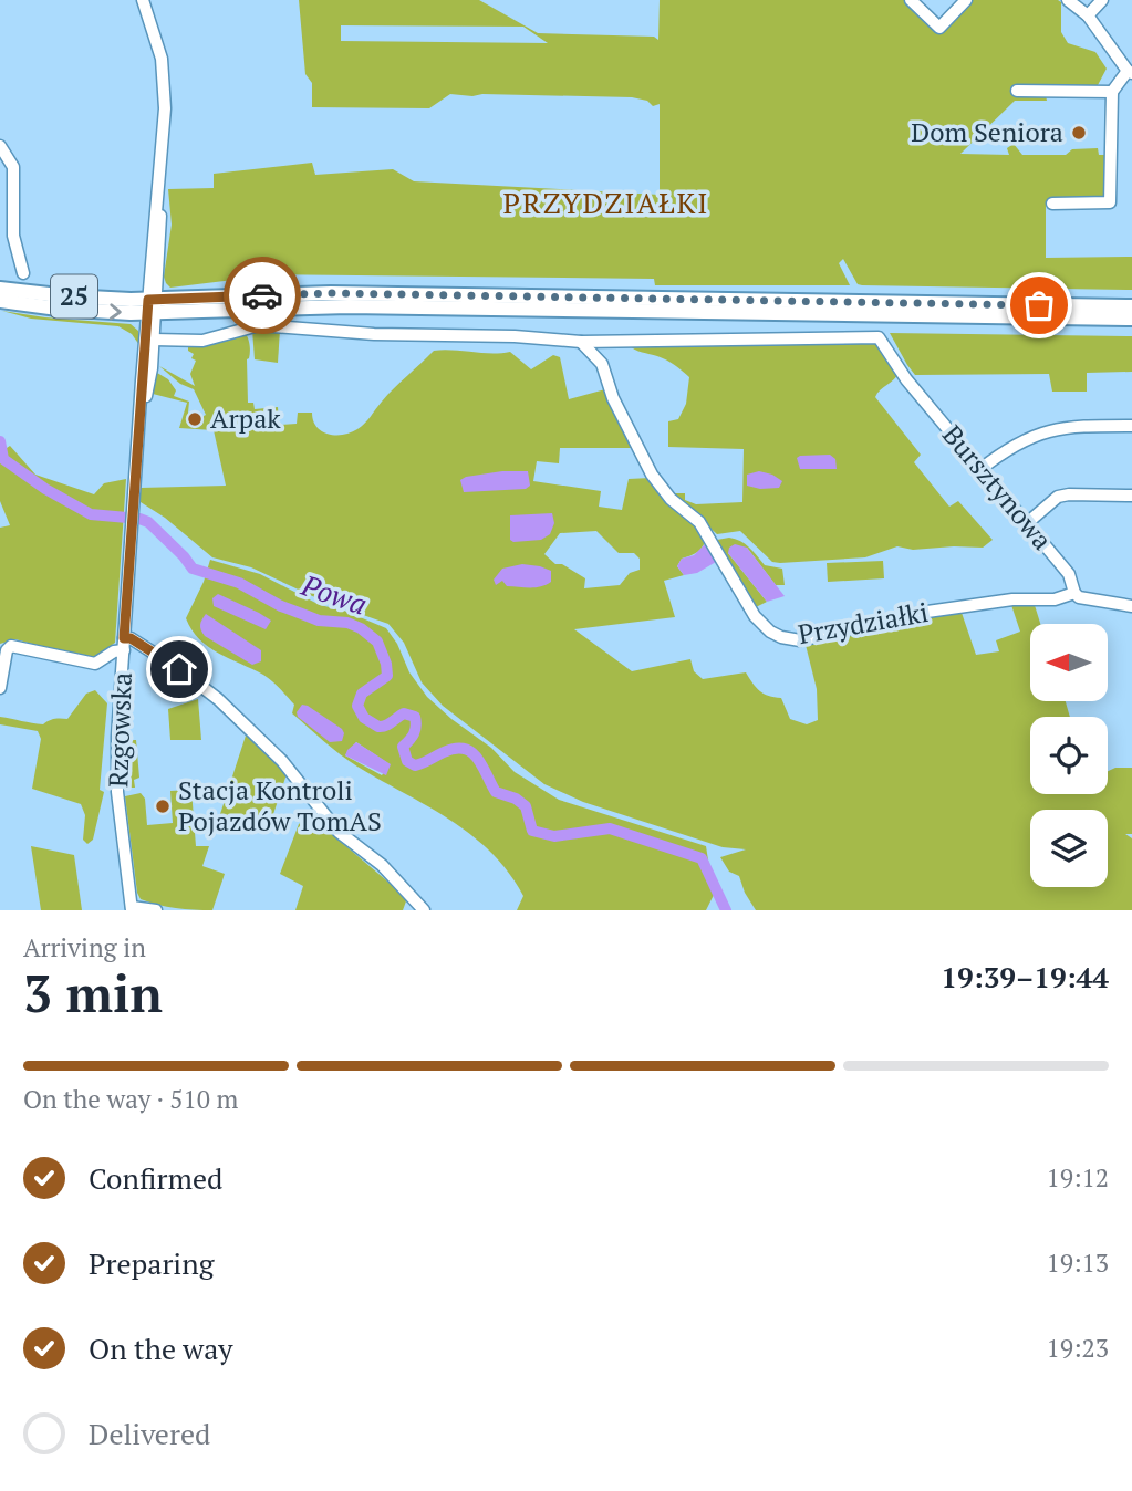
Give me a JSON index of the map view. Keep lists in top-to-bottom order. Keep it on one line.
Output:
{"streets":{"main road":["25"],"street":["Bursztynowa","Przydziałki","Rzgowska"]},"crossings":[["Bursztynowa","Przydziałki"]],"districts":["PRZYDZIAŁKI"],"water":["Powa"],"places":["Dom Seniora","Arpak","Stacja Kontroli Pojazdów TomAS"],"north":"left","page":{"heading":["3 min","Arriving in","19:39–19:44"],"bar":"On the way · 510 m","list":[["Confirmed","19:12"],["Preparing","19:13"],["On the way","19:23"],"Delivered"]}}
